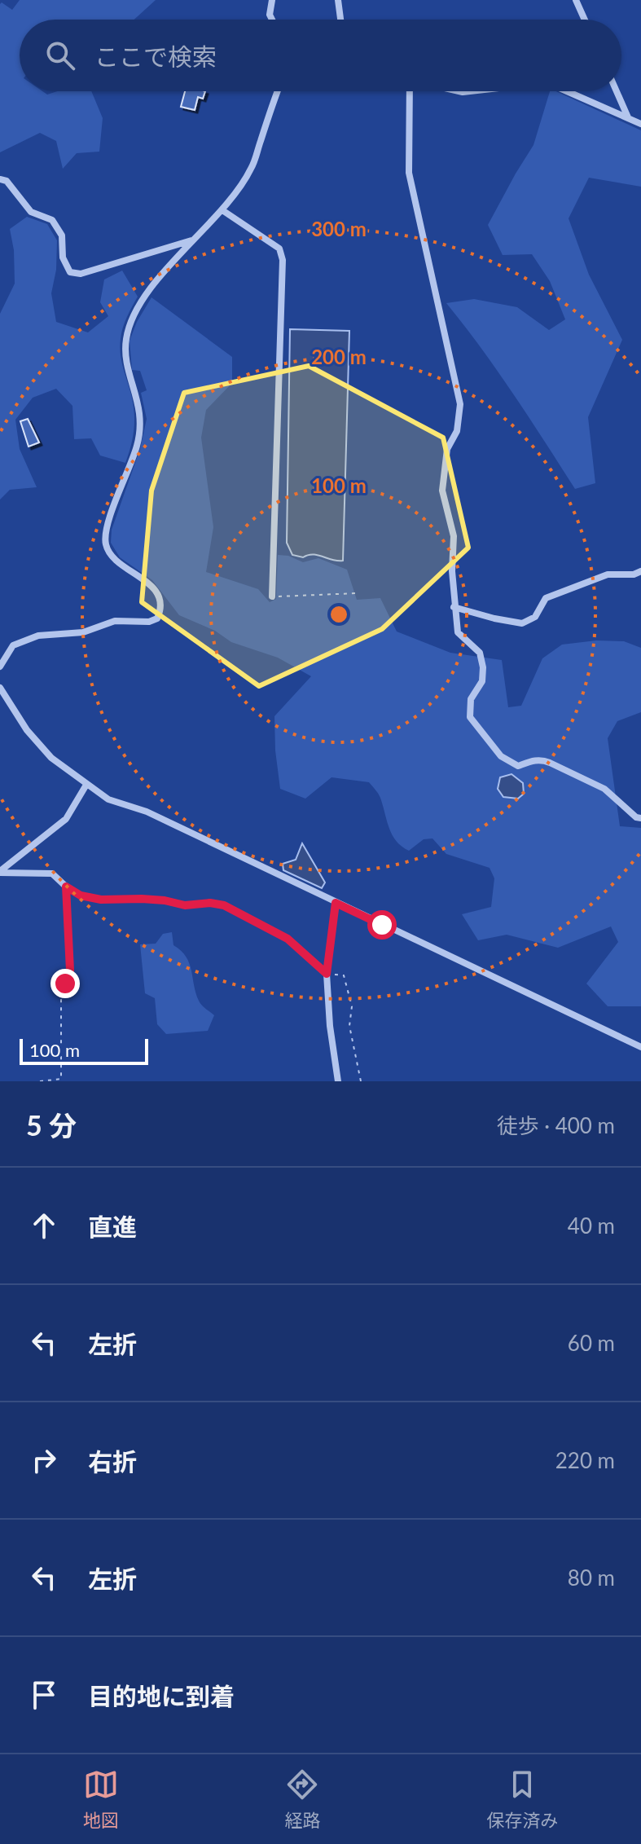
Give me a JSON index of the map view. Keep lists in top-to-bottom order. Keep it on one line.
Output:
{"scale_bar":"100 m","page":{"search":"ここで検索","scale":"100 m","heading":["5 分","徒歩 · 400 m"],"list":[["直進","40 m"],["左折","60 m"],["右折","220 m"],["左折","80 m"],"目的地に到着"],"nav":["地図","経路","保存済み"]},"rings":["300 m","200 m","100 m"]}
